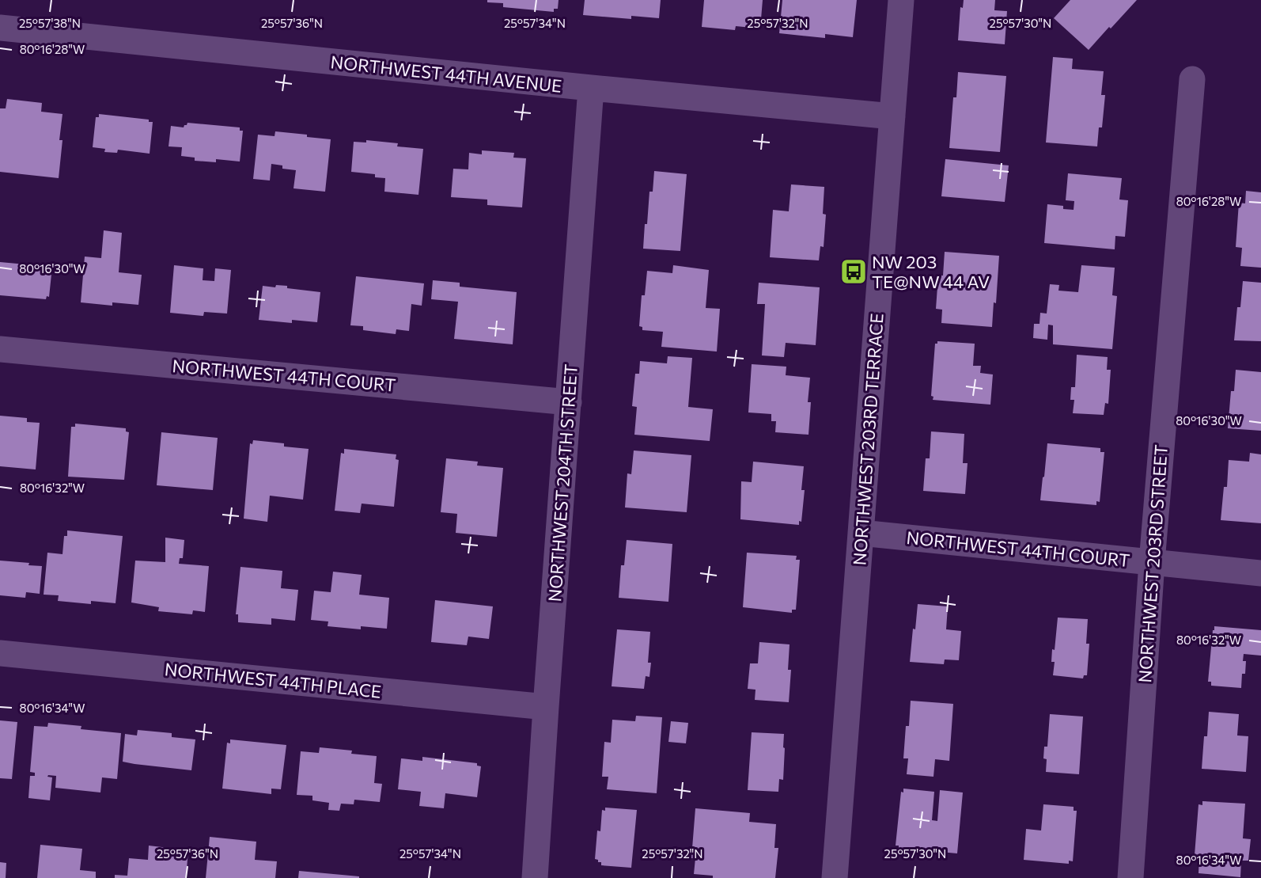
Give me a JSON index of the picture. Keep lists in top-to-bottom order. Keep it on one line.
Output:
{"streets":{"street":["NORTHWEST 44TH AVENUE","NORTHWEST 44TH COURT","NORTHWEST 203RD TERRACE","NORTHWEST 204TH STREET","NORTHWEST 203RD STREET","NORTHWEST 44TH PLACE"]},"crossings":[["NORTHWEST 44TH AVENUE","NORTHWEST 203RD TERRACE"],["NORTHWEST 44TH AVENUE","NORTHWEST 204TH STREET"],["NORTHWEST 44TH COURT","NORTHWEST 203RD TERRACE"],["NORTHWEST 44TH COURT","NORTHWEST 204TH STREET"],["NORTHWEST 44TH COURT","NORTHWEST 203RD STREET"],["NORTHWEST 204TH STREET","NORTHWEST 44TH PLACE"]],"places":{"bus stop":["NW 203 TE@NW 44 AV"]},"coordinates":["25°57'38\"N","25°57'36\"N","25°57'34\"N","25°57'32\"N","25°57'30\"N","80°16'28\"W","80°16'30\"W","80°16'32\"W","80°16'34\"W"]}
